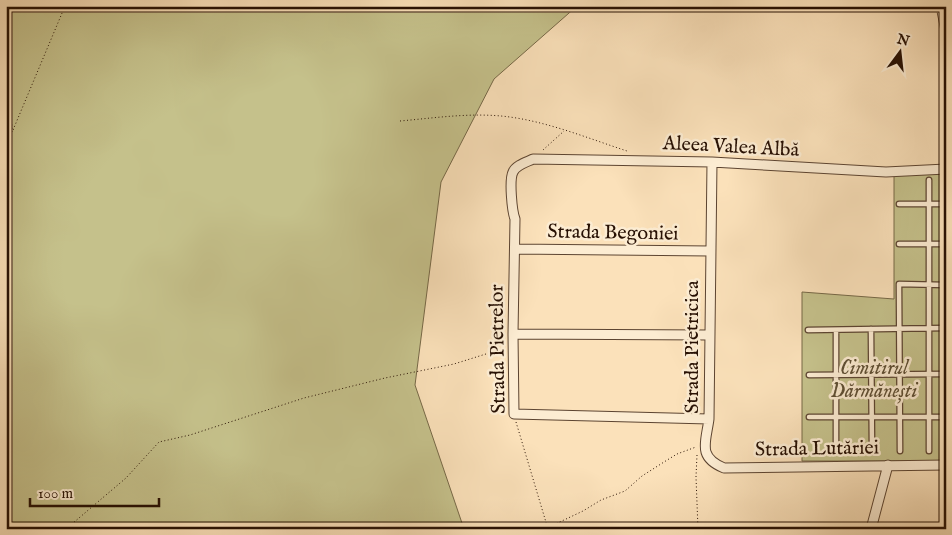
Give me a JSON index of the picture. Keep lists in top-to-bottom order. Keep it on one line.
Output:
{"streets":{"street":["Aleea Valea Albă","Strada Begoniei","Strada Pietricica","Strada Pietrelor","Strada Lutăriei"]},"crossings":[["Aleea Valea Albă","Strada Pietricica"],["Aleea Valea Albă","Strada Pietrelor"],["Strada Begoniei","Strada Pietricica"],["Strada Begoniei","Strada Pietrelor"],["Strada Pietricica","Strada Lutăriei"]],"parks":["Cimitirul Dărmănești"],"scale_bar":"100 m","north":"top"}
